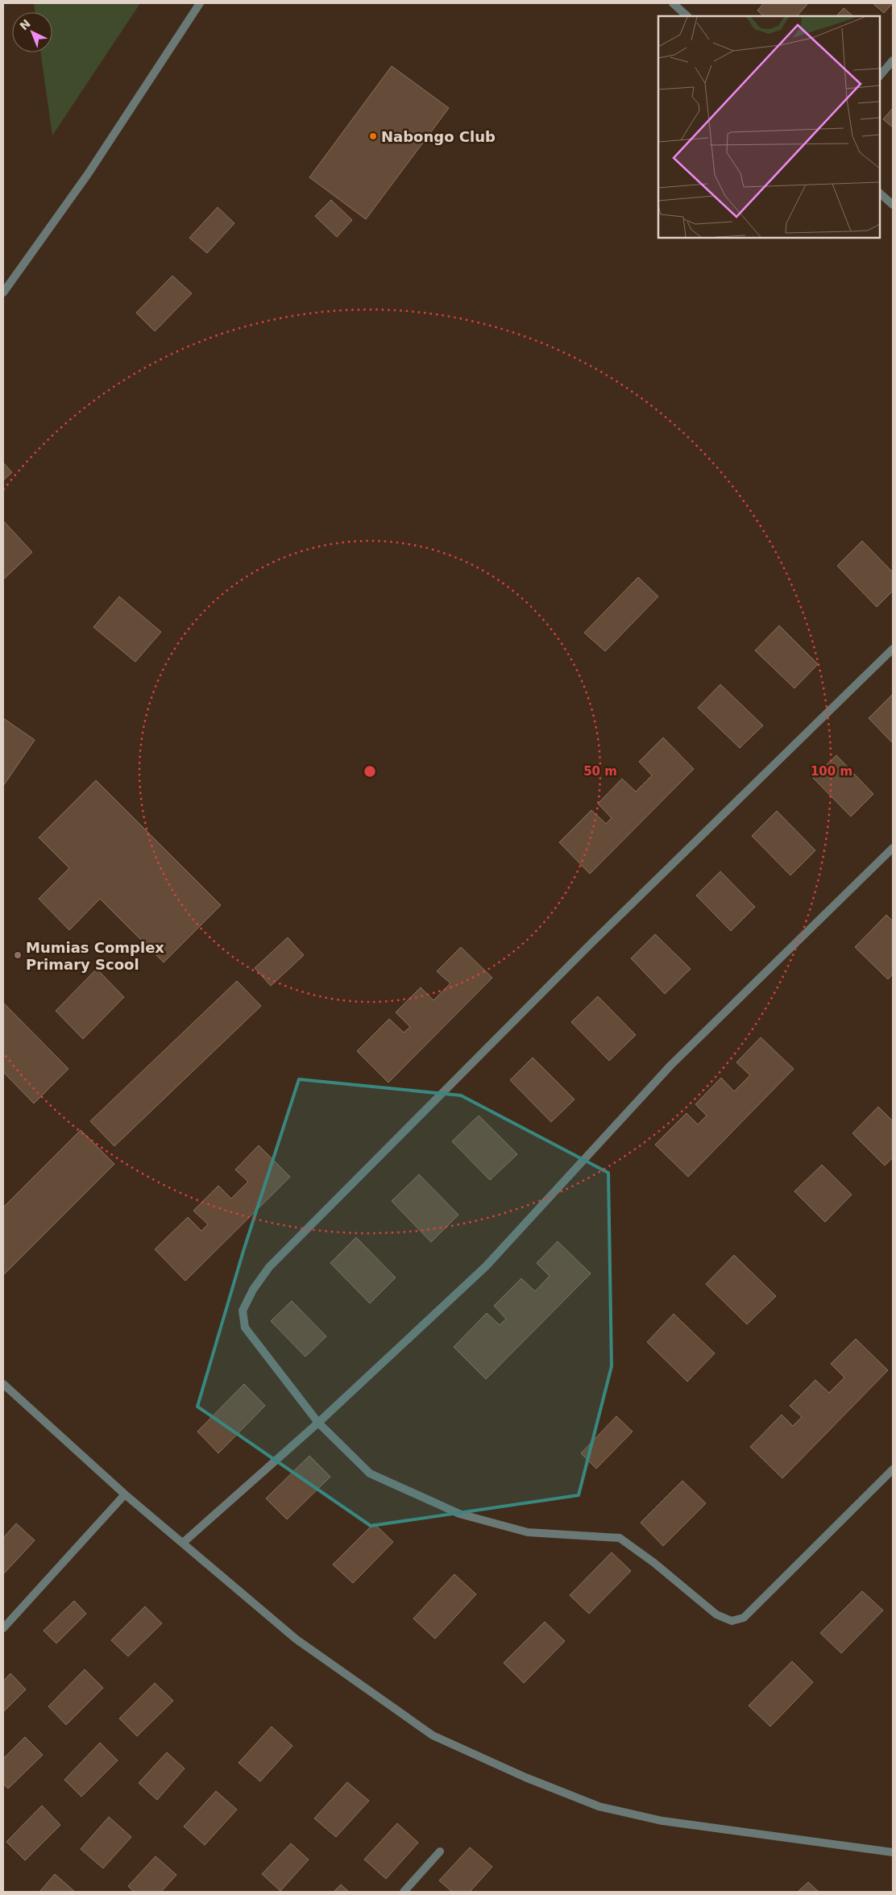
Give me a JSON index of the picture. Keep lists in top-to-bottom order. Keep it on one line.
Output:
{"places":["Nabongo Club","Mumias Complex Primary Scool"],"north":"top left","rings":["50 m","100 m"]}
